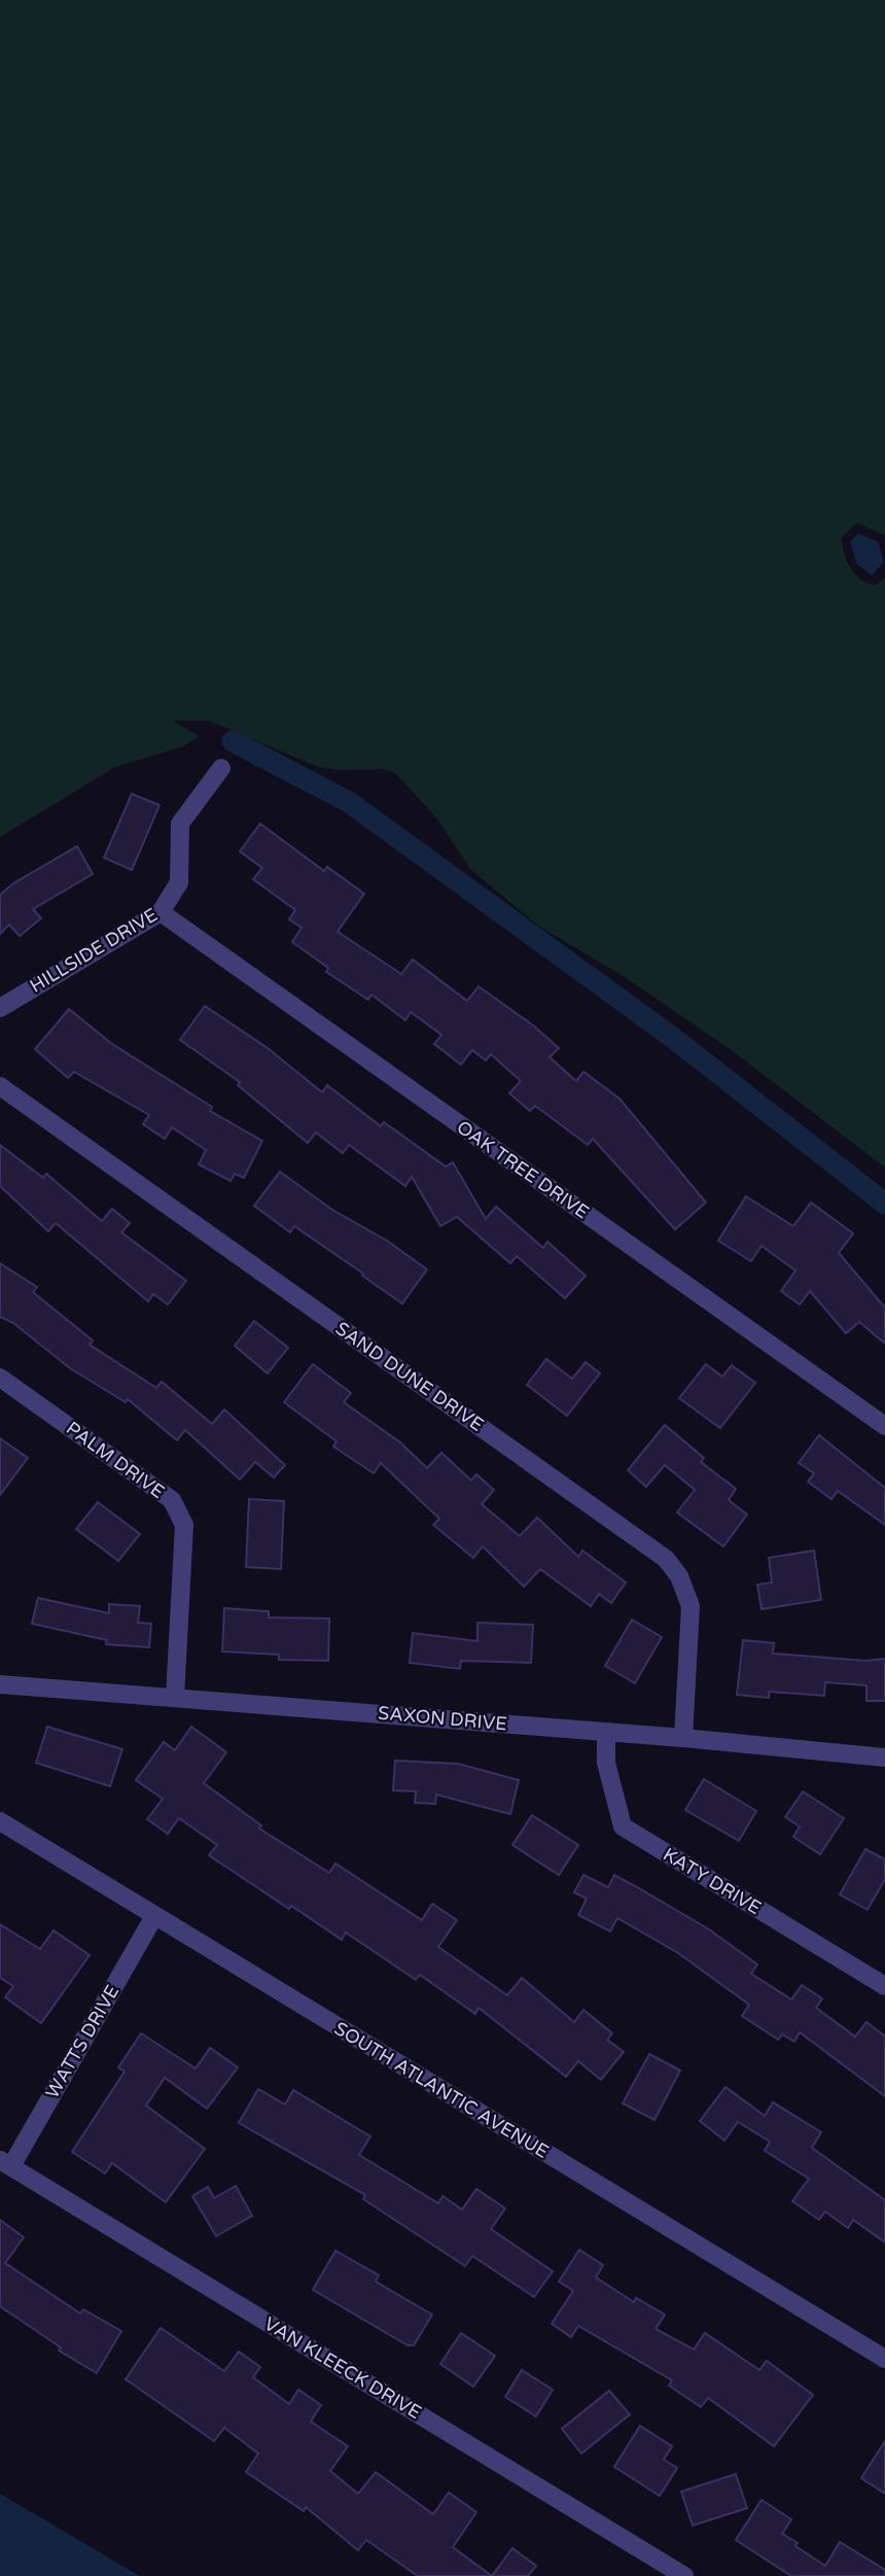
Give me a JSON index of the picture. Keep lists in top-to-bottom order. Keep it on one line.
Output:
{"streets":{"street":["HILLSIDE DRIVE","OAK TREE DRIVE","SAND DUNE DRIVE","PALM DRIVE","SAXON DRIVE","KATY DRIVE","WATTS DRIVE","SOUTH ATLANTIC AVENUE","VAN KLEECK DRIVE"]},"crossings":[["HILLSIDE DRIVE","OAK TREE DRIVE"],["SAND DUNE DRIVE","SAXON DRIVE"],["PALM DRIVE","SAXON DRIVE"],["SAXON DRIVE","KATY DRIVE"],["WATTS DRIVE","SOUTH ATLANTIC AVENUE"],["WATTS DRIVE","VAN KLEECK DRIVE"]]}
